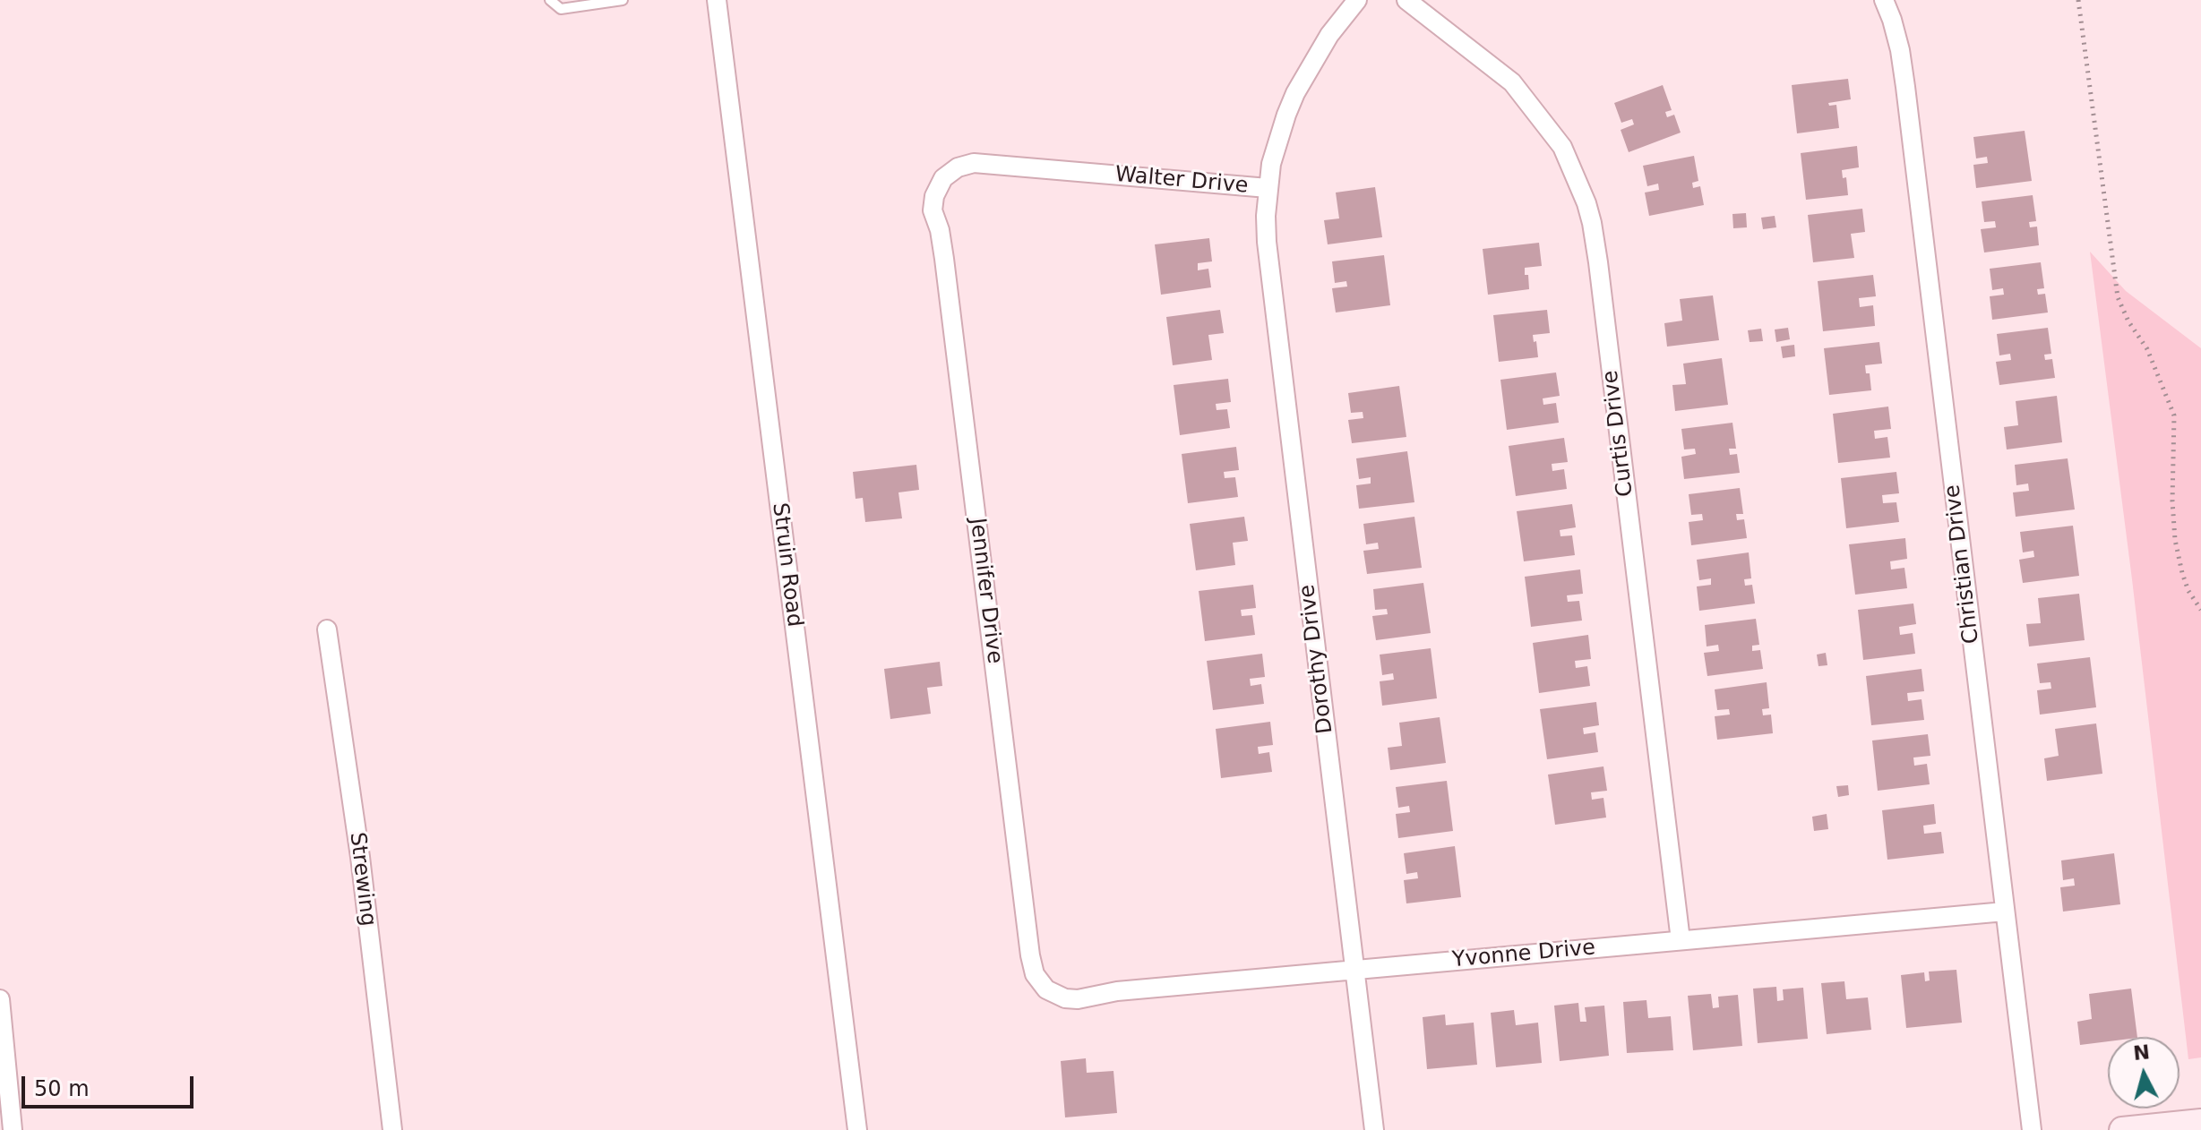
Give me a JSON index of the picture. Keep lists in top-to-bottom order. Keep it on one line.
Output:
{"streets":{"street":["Walter Drive","Curtis Drive","Christian Drive","Struin Road","Jennifer Drive","Dorothy Drive","Strewing","Yvonne Drive"]},"crossings":[["Walter Drive","Jennifer Drive"],["Walter Drive","Dorothy Drive"],["Curtis Drive","Yvonne Drive"],["Christian Drive","Yvonne Drive"],["Jennifer Drive","Yvonne Drive"],["Dorothy Drive","Yvonne Drive"]],"scale_bar":"50 m","north":"top"}
